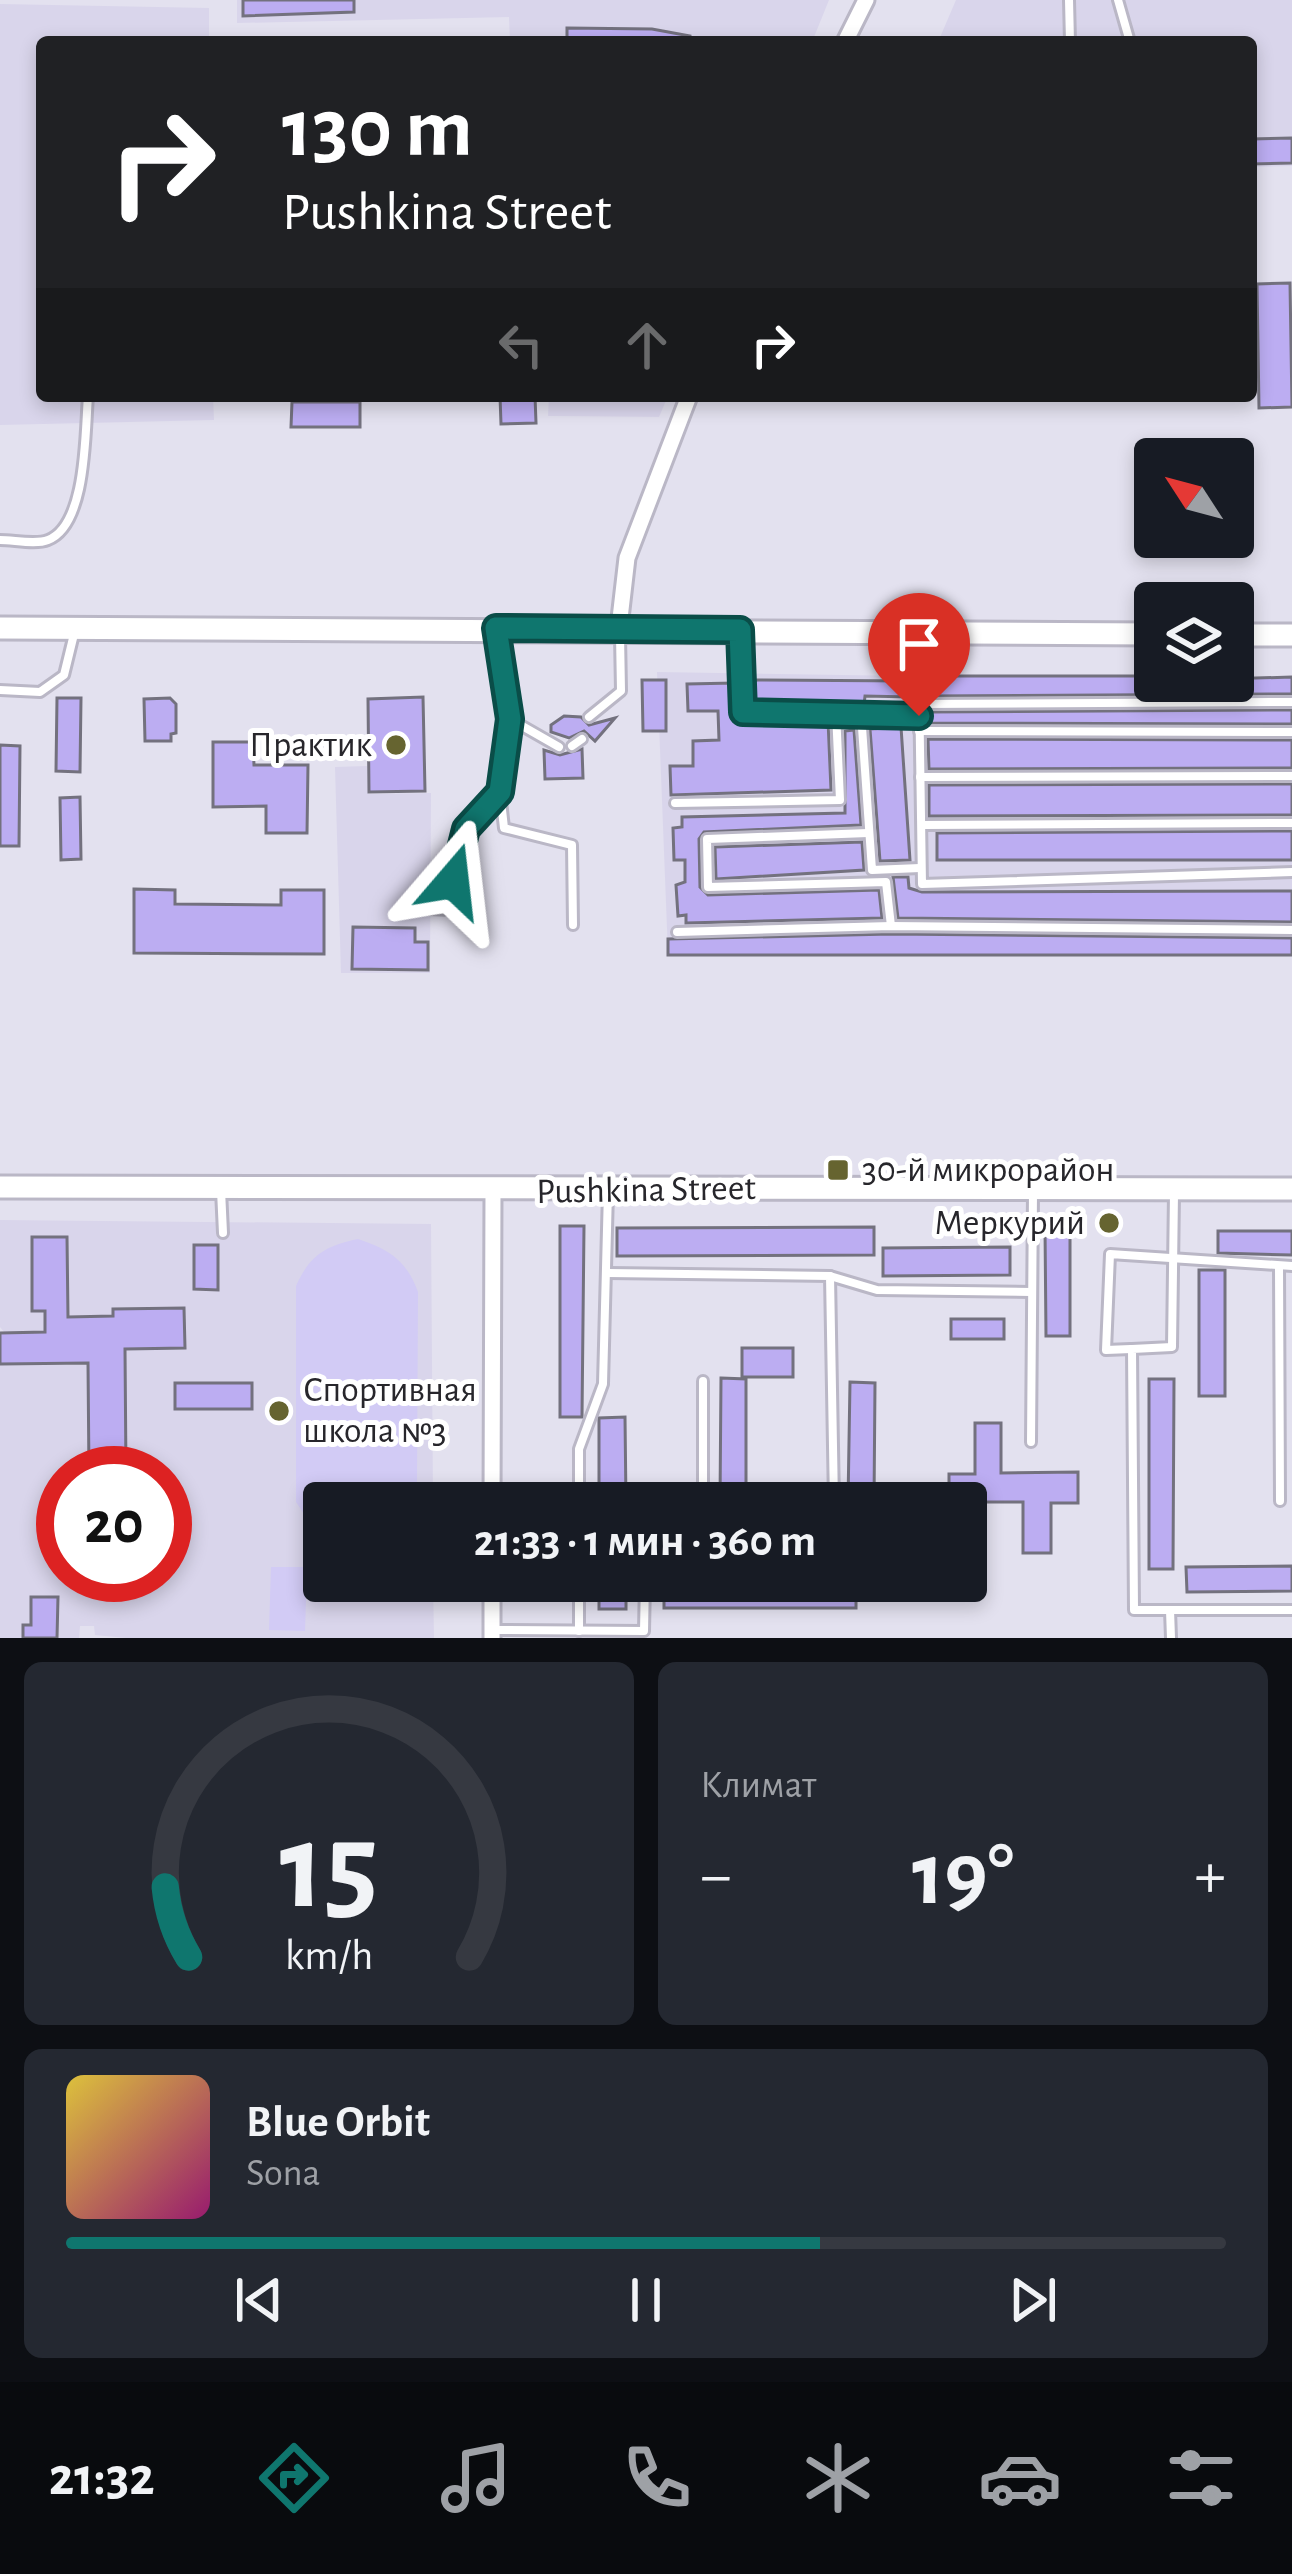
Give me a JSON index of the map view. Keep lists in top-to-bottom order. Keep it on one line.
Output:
{"streets":{"street":["Pushkina Street"]},"places":{"other":["Практик","Меркурий","Спортивная школа №3"],"transit":["30-й микрорайон"]},"north":"top left","page":{"turn":["130 m","Pushkina Street"],"limit":"20","trip":"21:33 · 1 мин · 360 m","tile":"Климат","heat":["−","19°","+"],"song":["Blue Orbit","Sona"],"tabs":"21:32","gauge":["15","km/h"]}}
